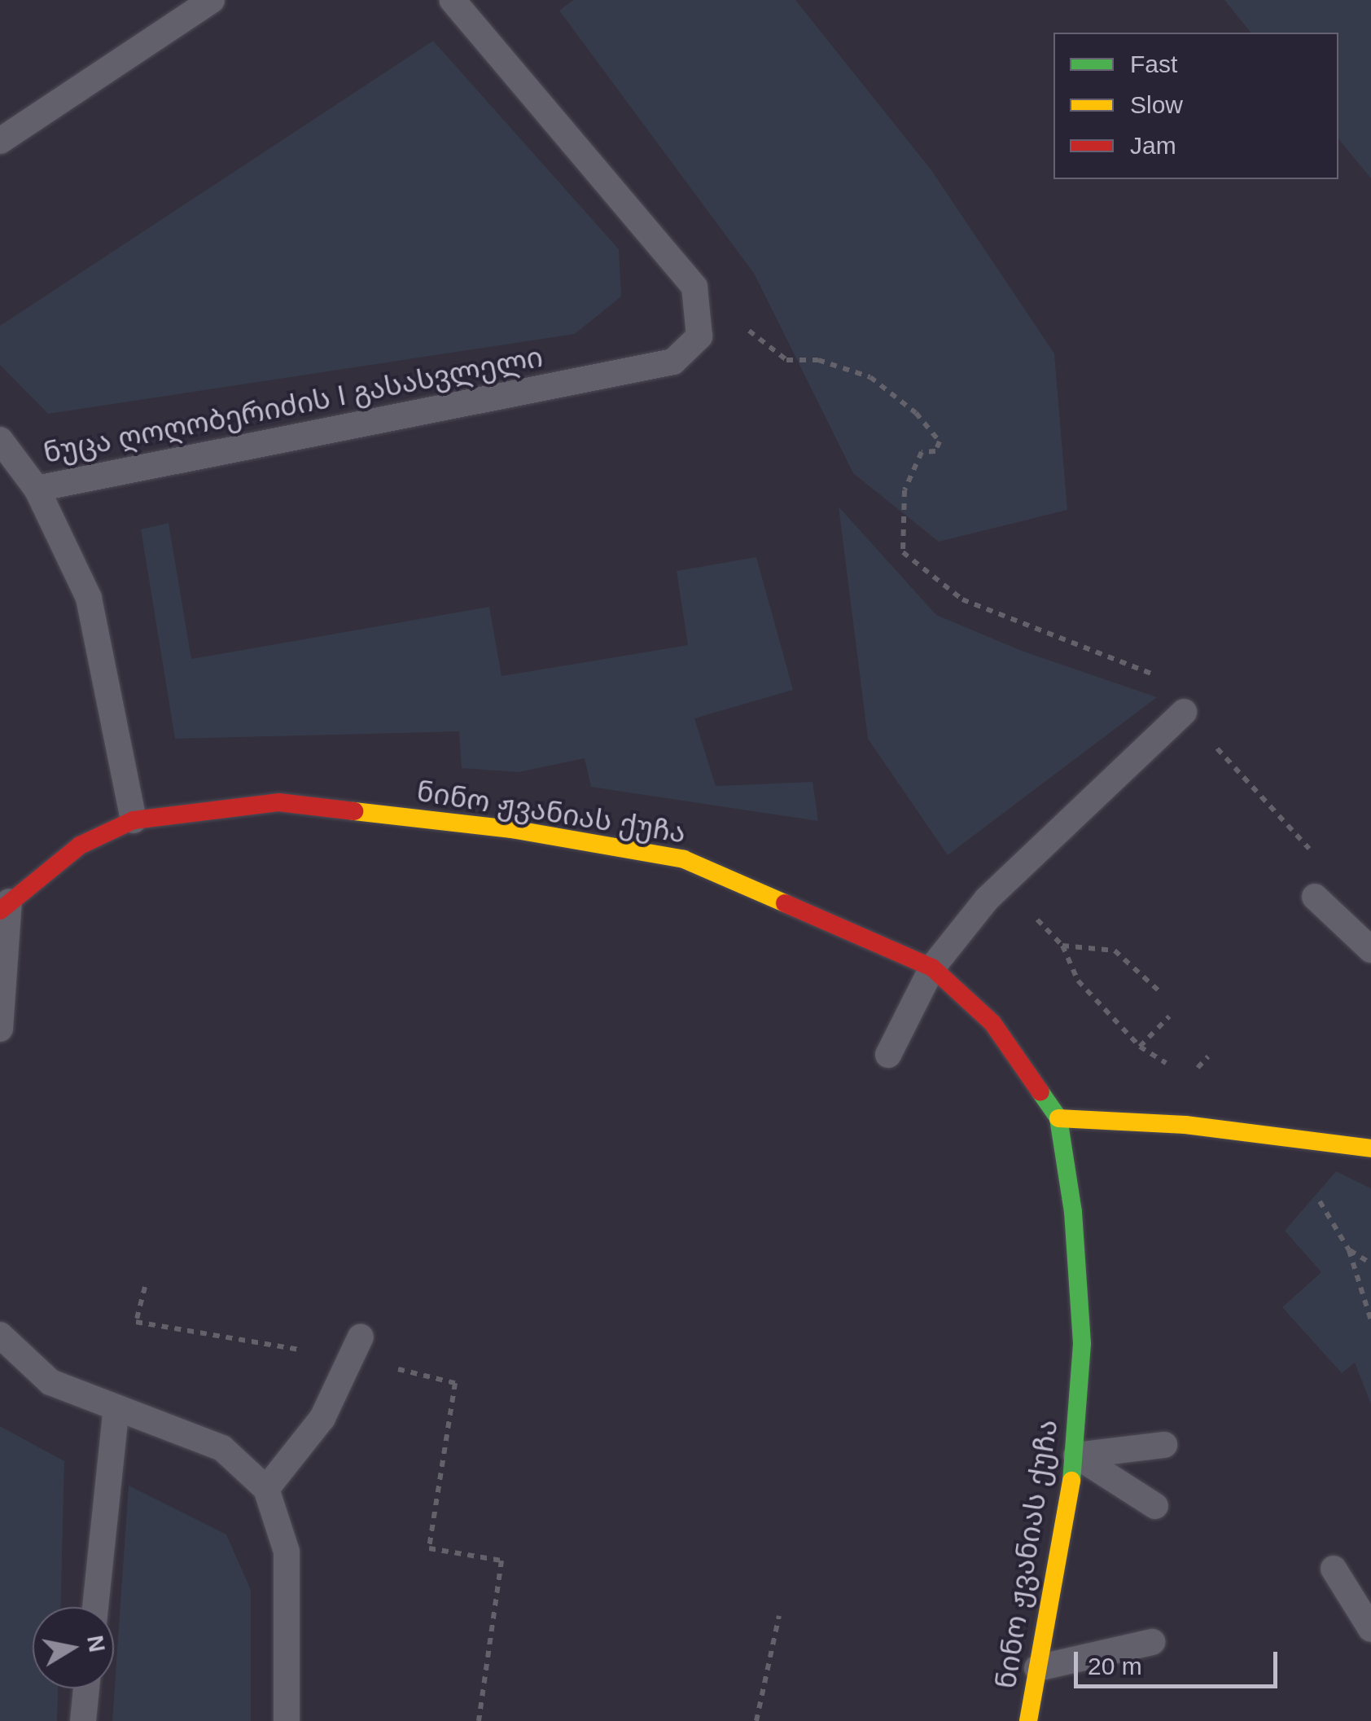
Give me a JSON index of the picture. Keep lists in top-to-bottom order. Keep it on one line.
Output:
{"streets":{"street":["ნინო ჟვანიას ქუჩა"],"lane":["ნუცა ღოღობერიძის I გასასვლელი"]},"crossings":[["ნუცა ღოღობერიძის I გასასვლელი","ნინო ჟვანიას ქუჩა"]],"legend":["Fast","Slow","Jam"],"scale_bar":"20 m","north":"right"}
